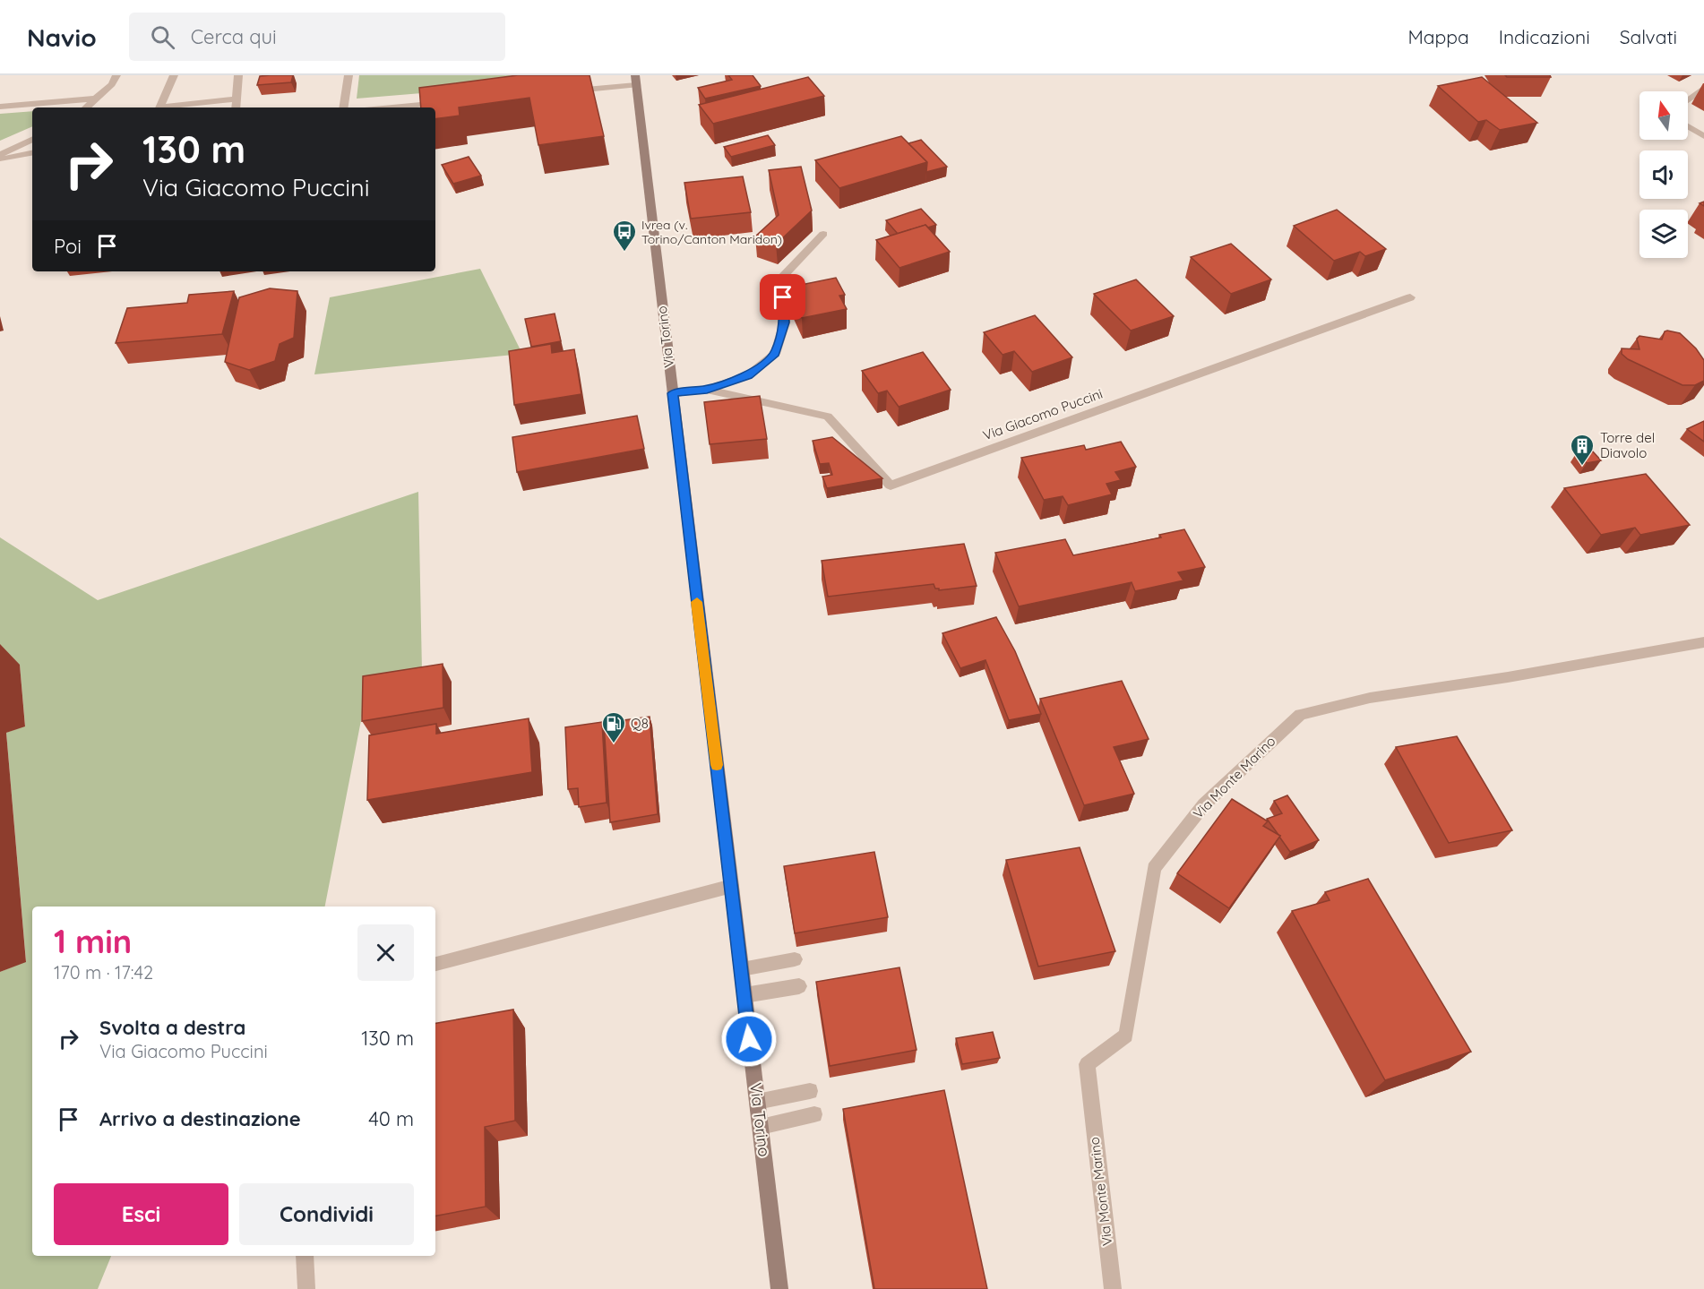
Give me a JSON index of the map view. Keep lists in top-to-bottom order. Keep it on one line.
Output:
{"streets":{"street":["Via Torino","Via Giacomo Puccini","Via Monte Marino"]},"crossings":[["Via Torino","Via Giacomo Puccini"]],"places":{"bus stop":["Ivrea (v. Torino/Canton Maridon)"],"building":["Torre del Diavolo"],"fuel station":["Q8"]},"north":"top","page":{"header":"Navio","search":"Cerca qui","nav":["Mappa","Indicazioni","Salvati"],"turn":["130 m","Via Giacomo Puccini"],"then":"Poi","heading":["1 min","170 m · 17:42"],"list":[{"name":"Svolta a destra","note":"Via Giacomo Puccini","value":"130 m"},{"name":"Arrivo a destinazione","value":"40 m"}],"buttons":["Esci","Condividi"]}}
